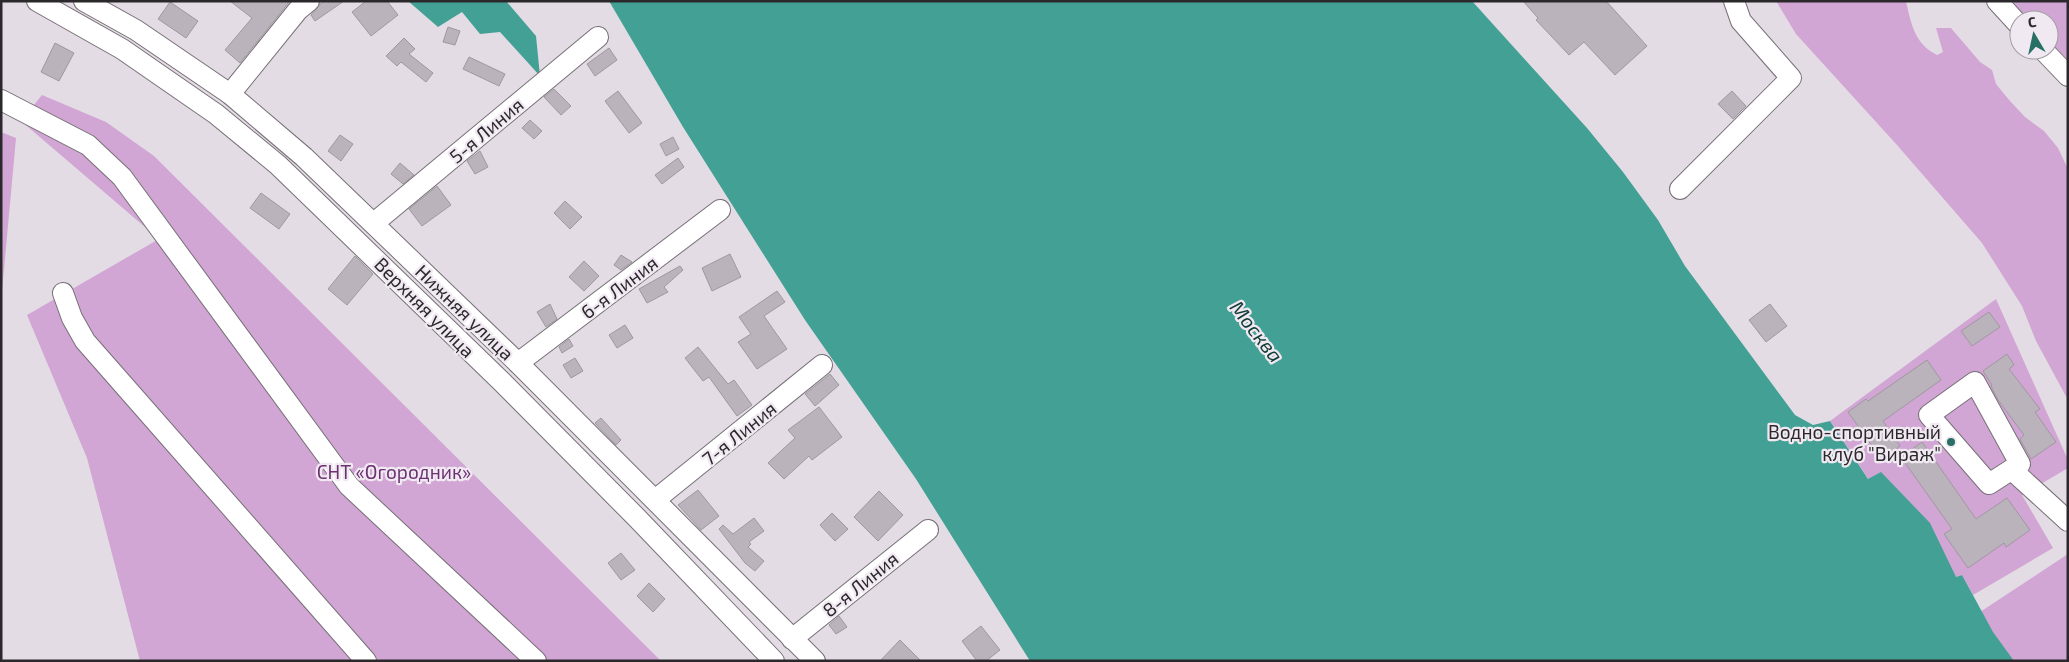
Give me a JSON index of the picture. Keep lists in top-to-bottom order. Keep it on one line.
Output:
{"streets":{"street":["5-я Линия","6-я Линия","Верхняя улица","Нижняя улица","7-я Линия","8-я Линия"]},"crossings":[["5-я Линия","Нижняя улица"],["6-я Линия","Нижняя улица"],["Нижняя улица","7-я Линия"],["Нижняя улица","8-я Линия"]],"water":["Москва"],"parks":["СНТ «Огородник»"],"places":["Водно-спортивный клуб \"Вираж\""],"north":"top"}
